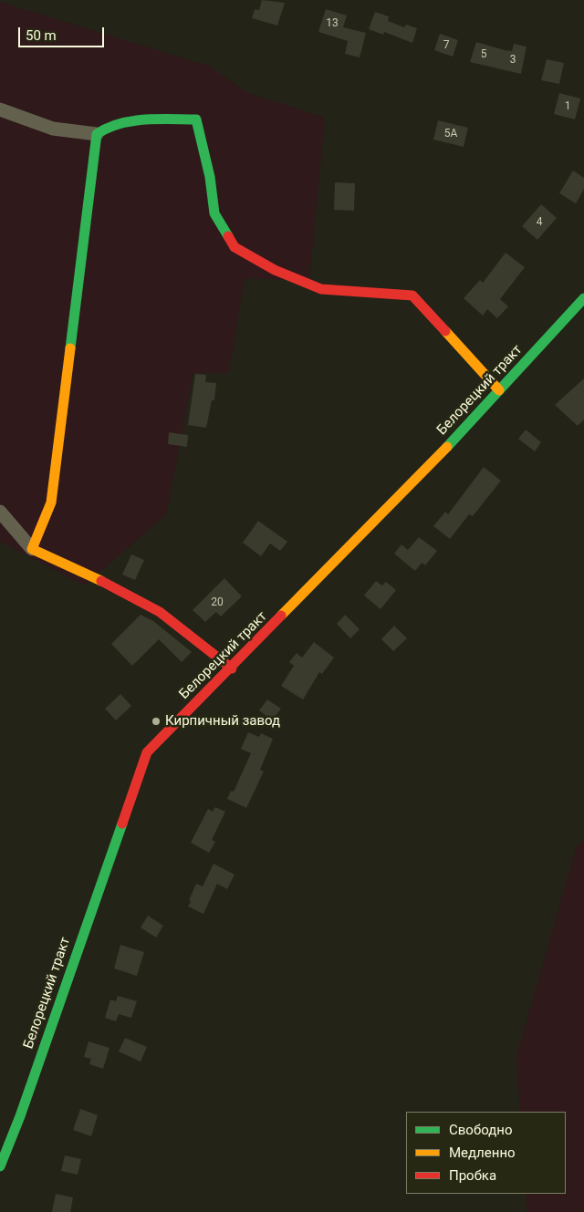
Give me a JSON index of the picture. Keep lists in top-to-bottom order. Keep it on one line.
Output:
{"streets":{"street":["Белорецкий тракт"]},"places":["Кирпичный завод"],"house_numbers":["13","7","5","3","1","5А","4","20"],"legend":["Свободно","Медленно","Пробка"],"scale_bar":"50 m"}
